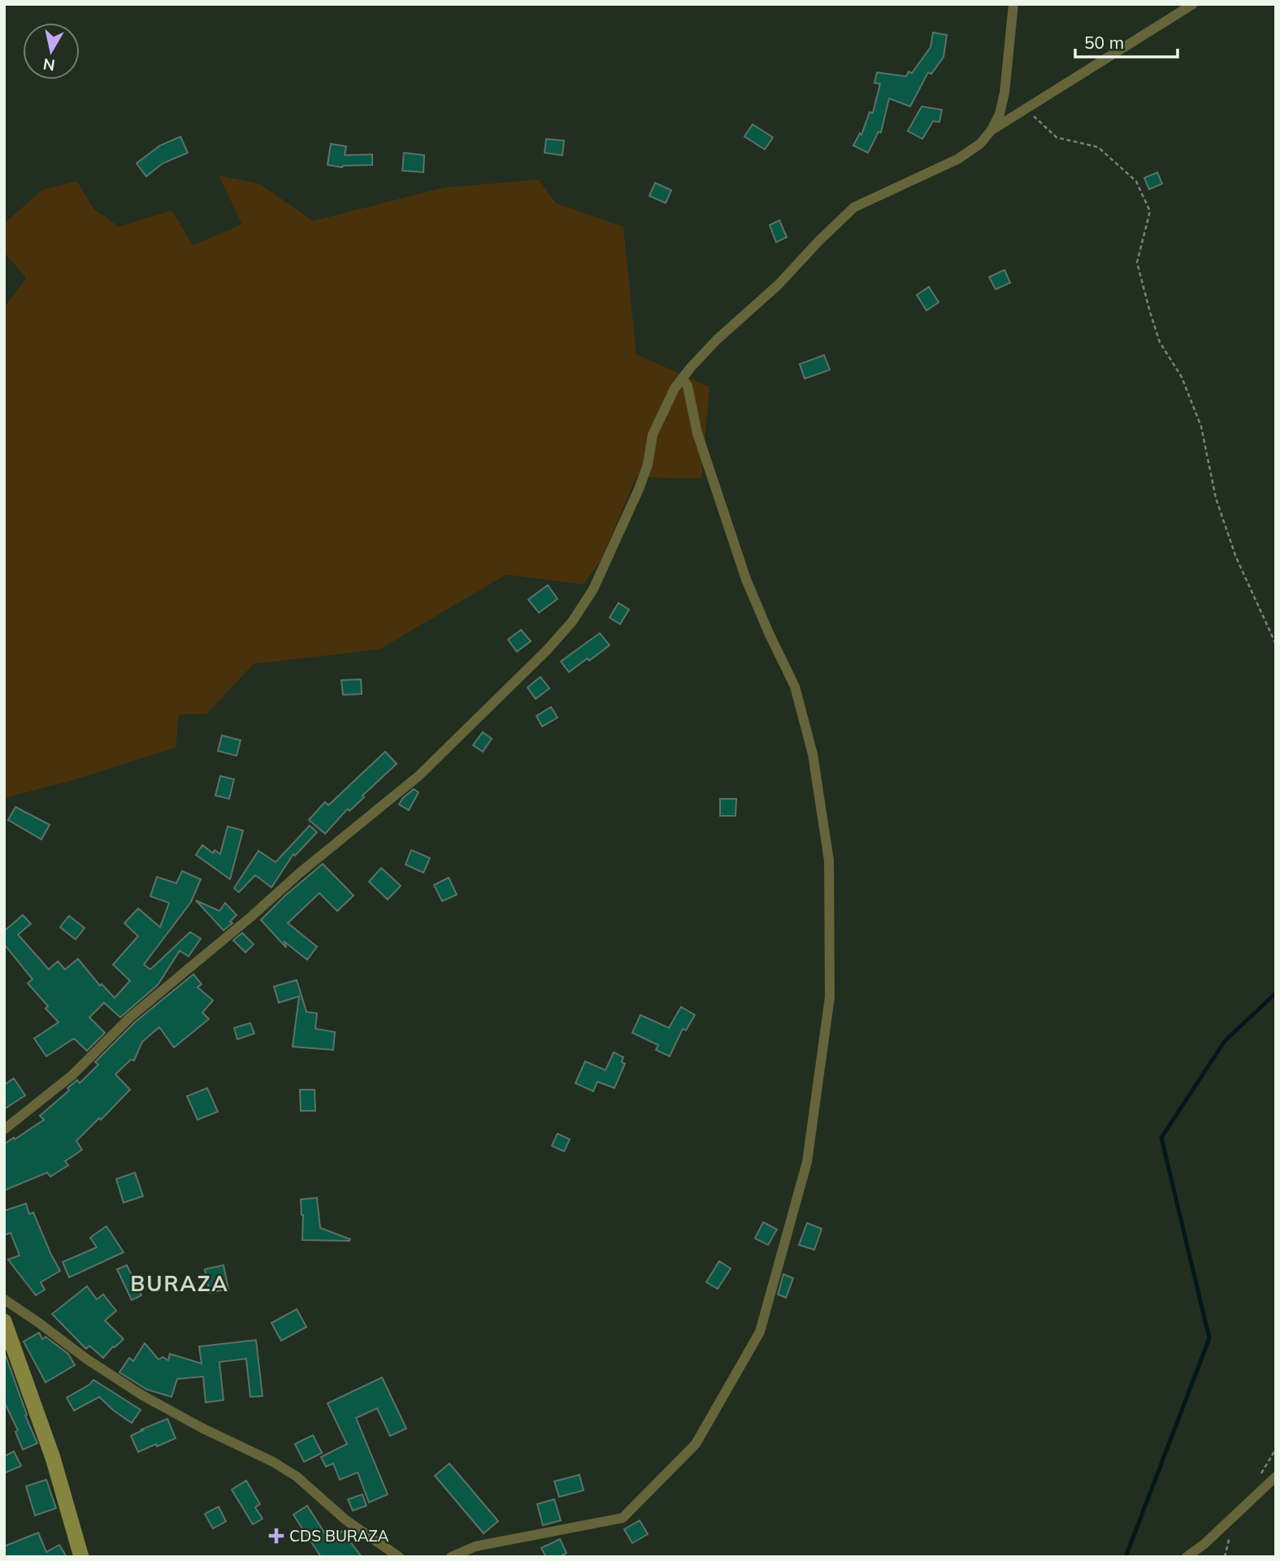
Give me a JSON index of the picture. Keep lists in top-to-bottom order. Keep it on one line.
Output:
{"districts":["BURAZA"],"places":{"health":["CDS BURAZA"]},"scale_bar":"50 m","north":"bottom"}
